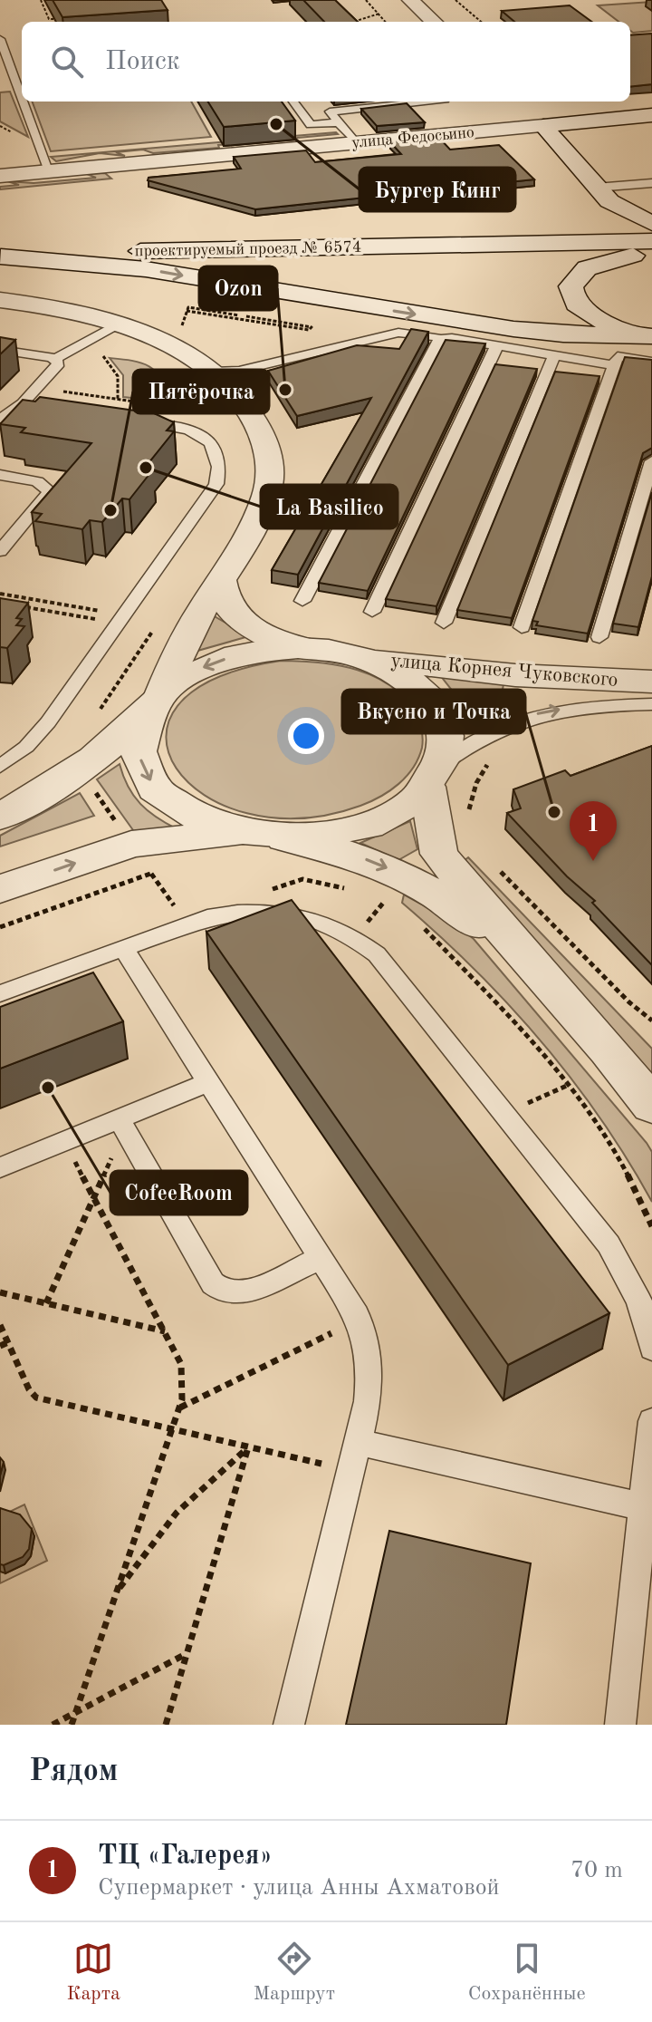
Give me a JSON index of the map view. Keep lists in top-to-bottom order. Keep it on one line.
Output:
{"streets":{"main road":["улица Федосьино","проектируемый проезд № 6574","улица Корнея Чуковского"]},"places":["Бургер Кинг","Ozon","La Basilico","Пятёрочка","Вкусно и Точка","CofeeRoom"],"page":{"search":"Поиск","pins":"1","heading":"Рядом","list":[{"mark":"1","name":"ТЦ «Галерея»","note":"Супермаркет · улица Анны Ахматовой","value":"70 m"}],"nav":["Карта","Маршрут","Сохранённые"]}}
